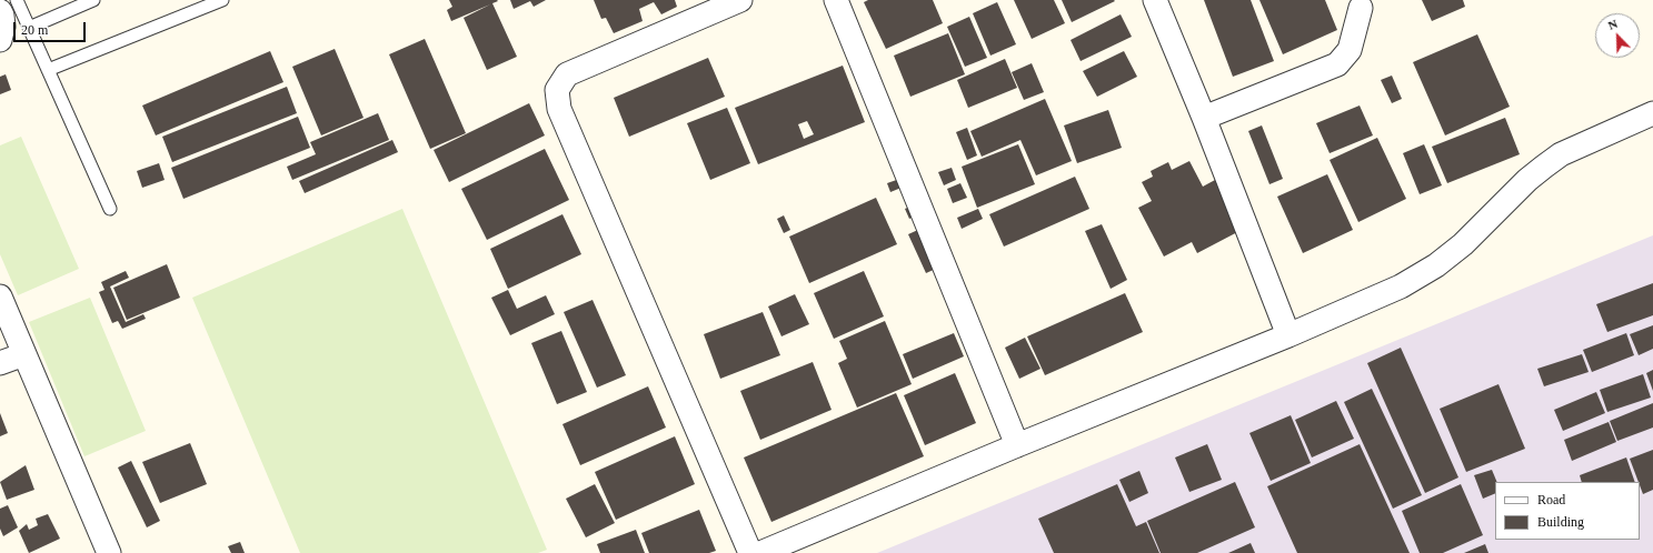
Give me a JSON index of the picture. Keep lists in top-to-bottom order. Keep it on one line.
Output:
{"legend":["Road","Building"],"scale_bar":"20 m","north":"top left"}
